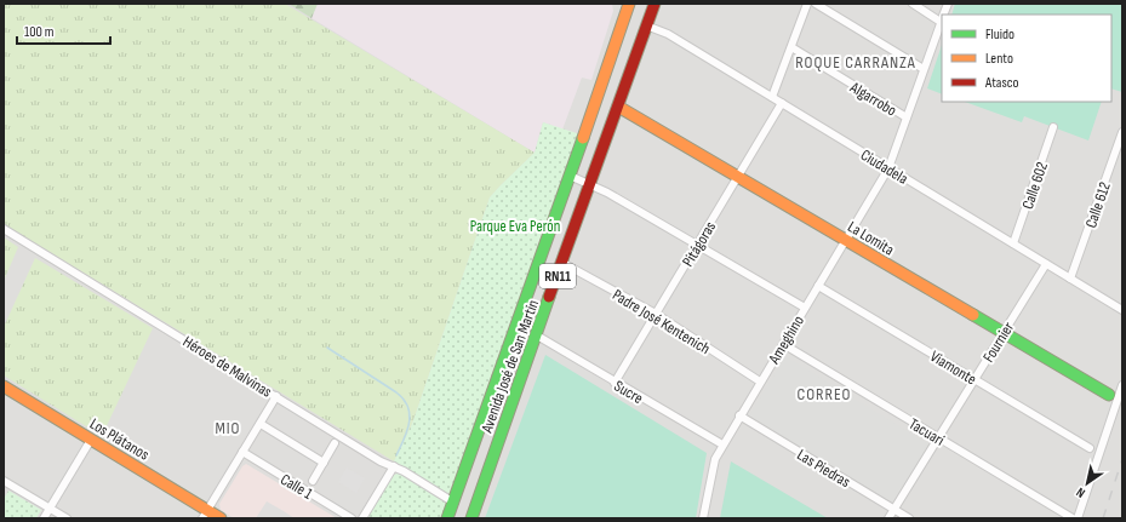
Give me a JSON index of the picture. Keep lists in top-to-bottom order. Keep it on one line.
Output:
{"streets":{"main road":["La Lomita","RN11","Avenida José de San Martín","Los Plátanos"],"street":["Algarrobo","Ciudadela","Calle 602","Calle 612","Pitágoras","Padre José Kentenich","Ameghino","Fournier","Héroes de Malvinas","Viamonte","Sucre","Tacuari","Las Piedras","Calle 1"]},"crossings":[["Algarrobo","Ameghino"],["Ciudadela","Calle 602"],["Ciudadela","Calle 612"],["Ciudadela","Pitágoras"],["Ciudadela","Ameghino"],["Ciudadela","Fournier"],["Ciudadela","Avenida José de San Martín"],["La Lomita","Pitágoras"],["La Lomita","Ameghino"],["La Lomita","Fournier"],["La Lomita","Avenida José de San Martín"],["Pitágoras","Padre José Kentenich"],["Pitágoras","Sucre"],["Padre José Kentenich","Ameghino"],["Padre José Kentenich","Avenida José de San Martín"],["Ameghino","Viamonte"],["Ameghino","Sucre"],["Ameghino","Tacuari"],["Ameghino","Las Piedras"],["Fournier","Viamonte"],["Fournier","Tacuari"],["Fournier","Las Piedras"],["Héroes de Malvinas","Avenida José de San Martín"],["Avenida José de San Martín","Sucre"]],"districts":["ROQUE CARRANZA","CORREO","MIO"],"parks":["Parque Eva Perón"],"legend":["Fluido","Lento","Atasco"],"scale_bar":"100 m","north":"bottom left"}
